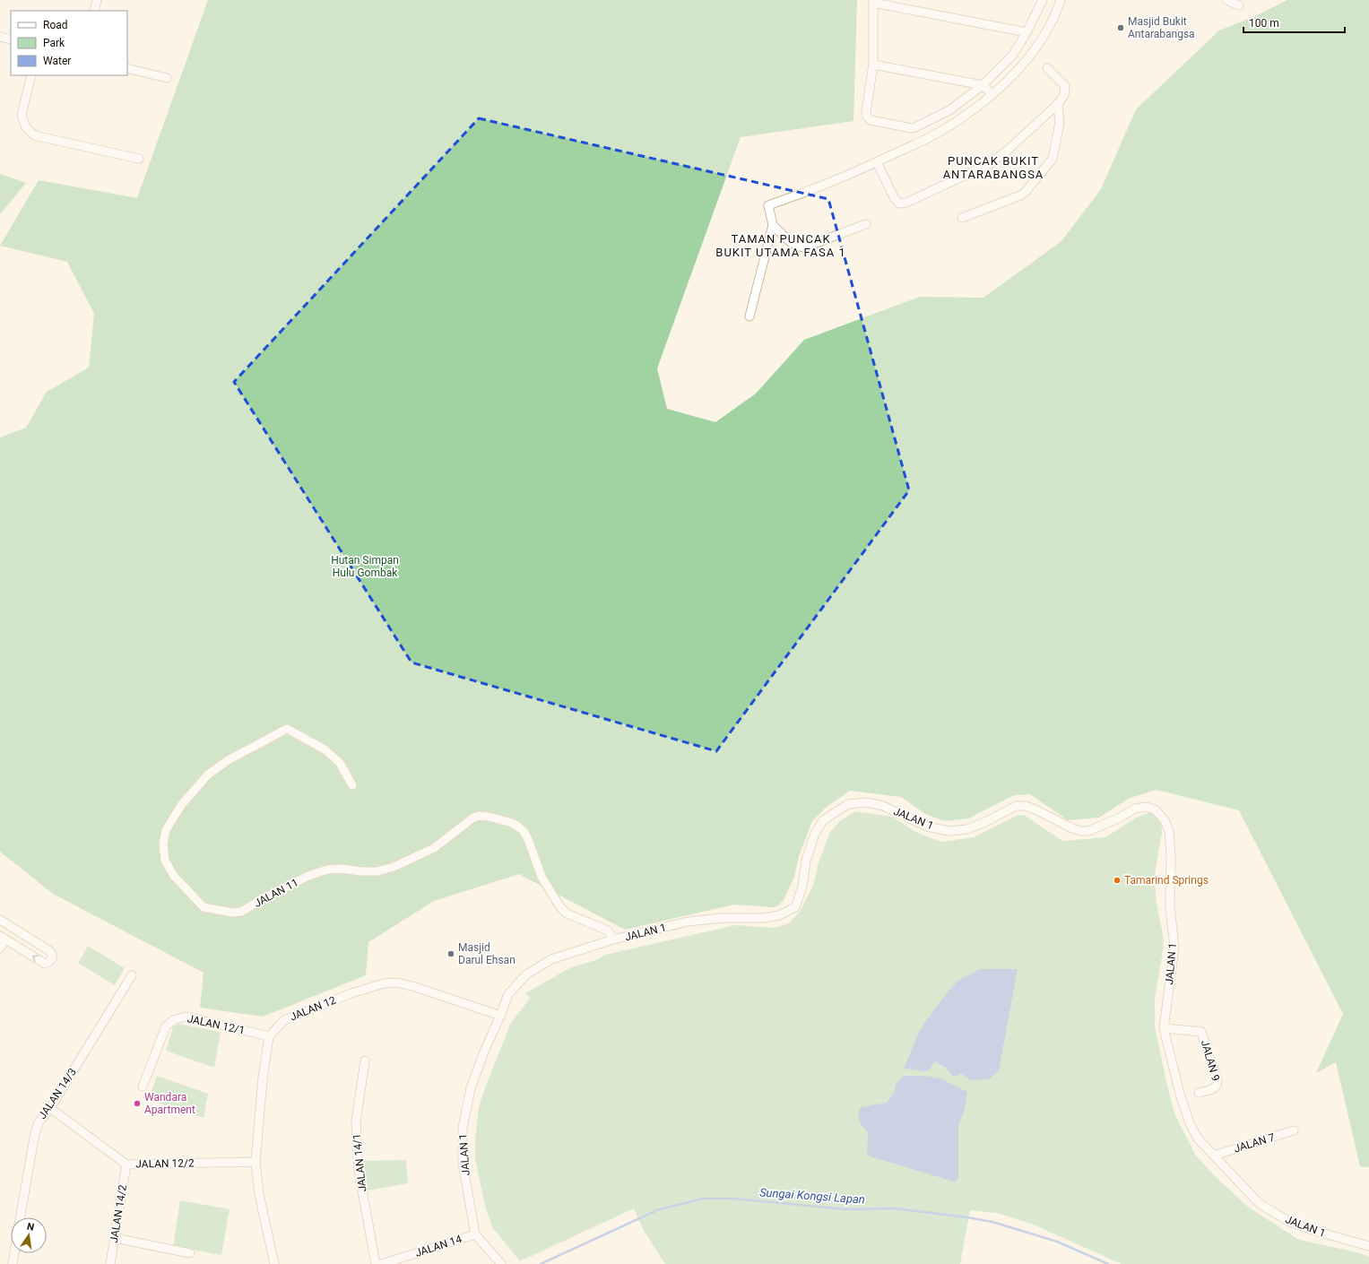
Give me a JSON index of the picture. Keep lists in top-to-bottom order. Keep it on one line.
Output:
{"streets":{"street":["JALAN 1","JALAN 11","JALAN 12","JALAN 12/1","JALAN 9","JALAN 14/3","JALAN 7","JALAN 14/1","JALAN 12/2","JALAN 14/2","JALAN 14"]},"crossings":[["JALAN 1","JALAN 11"],["JALAN 1","JALAN 12"],["JALAN 1","JALAN 9"],["JALAN 1","JALAN 7"],["JALAN 1","JALAN 14"],["JALAN 12","JALAN 12/1"],["JALAN 14/3","JALAN 12/2"],["JALAN 12/2","JALAN 14/2"]],"districts":["PUNCAK BUKIT ANTARABANGSA","TAMAN PUNCAK BUKIT UTAMA FASA 1"],"water":["Sungai Kongsi Lapan"],"parks":["Hutan Simpan Hulu Gombak"],"places":["Masjid Bukit Antarabangsa","Tamarind Springs","Masjid Darul Ehsan","Wandara Apartment"],"legend":["Road","Park","Water"],"scale_bar":"100 m","north":"top"}
